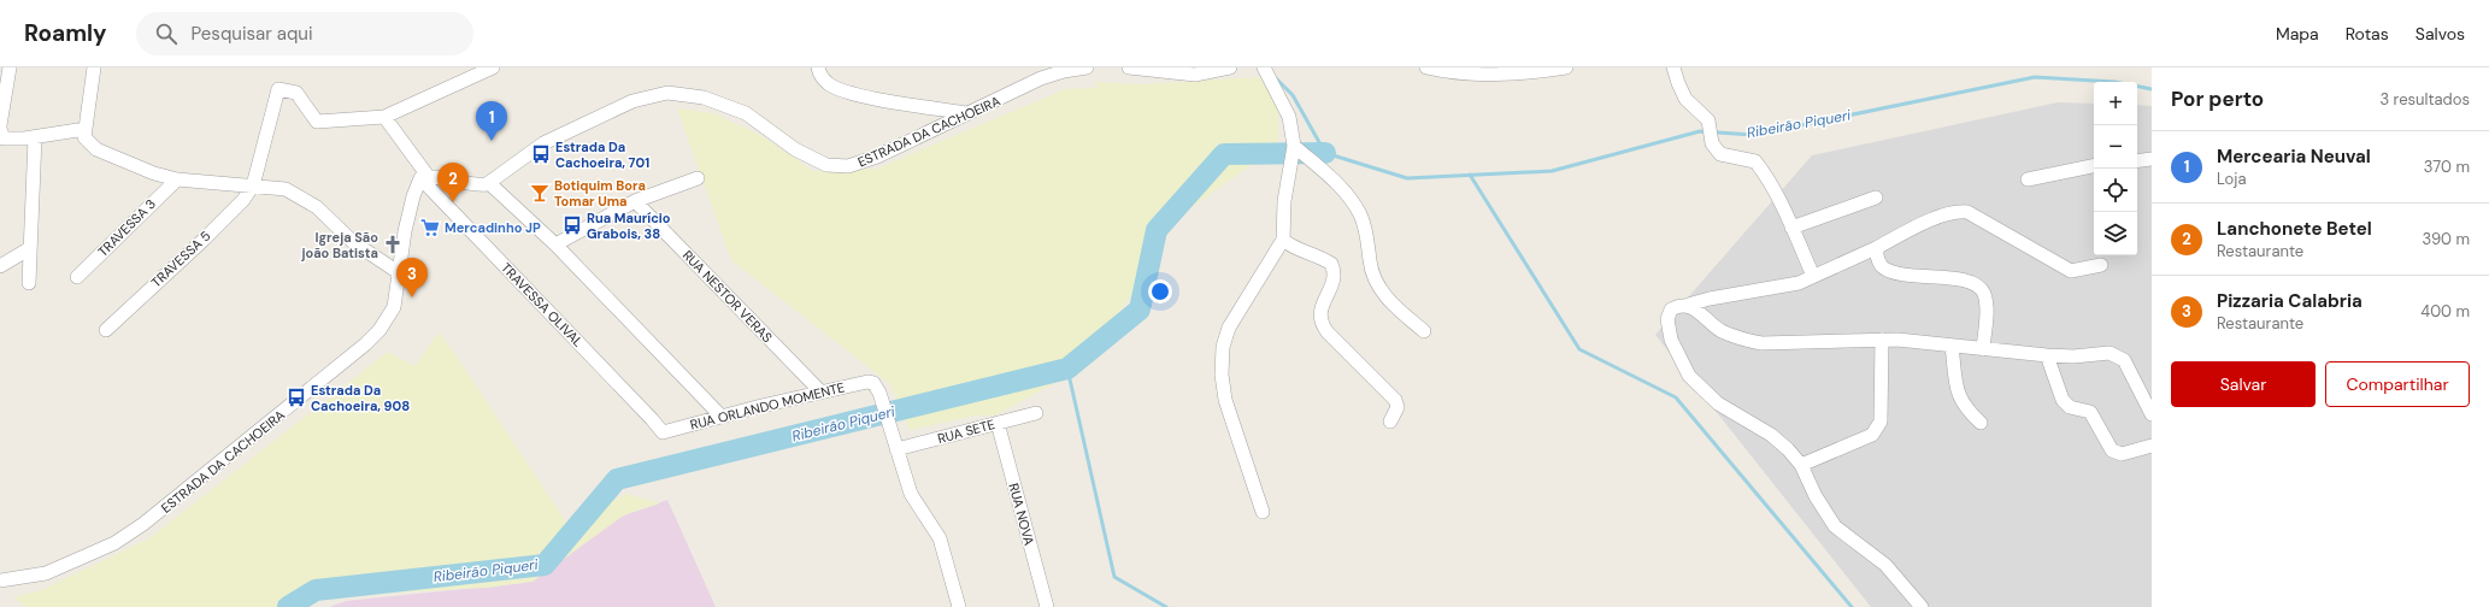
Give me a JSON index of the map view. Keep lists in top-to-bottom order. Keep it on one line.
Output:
{"streets":{"street":["ESTRADA DA CACHOEIRA","TRAVESSA 3","TRAVESSA 5","RUA NESTOR VERAS","TRAVESSA OLIVAL","RUA ORLANDO MOMENTE","RUA SETE","RUA NOVA"]},"crossings":[["ESTRADA DA CACHOEIRA","TRAVESSA OLIVAL"],["RUA NESTOR VERAS","RUA ORLANDO MOMENTE"],["TRAVESSA OLIVAL","RUA ORLANDO MOMENTE"],["RUA ORLANDO MOMENTE","RUA SETE"],["RUA SETE","RUA NOVA"]],"water":["Ribeirão Piqueri"],"places":{"bus stop":["Estrada Da Cachoeira, 701","Rua Maurício Grabois, 38","Estrada Da Cachoeira, 908"],"bar":["Botiquim Bora Tomar Uma"],"supermarket":["Mercadinho JP"],"church":["Igreja São joão Batista"]},"page":{"header":"Roamly","search":"Pesquisar aqui","nav":["Mapa","Rotas","Salvos"],"heading":["Por perto","3 resultados"],"map_buttons":["+","−"],"pins":["1","2","3"],"list":[{"mark":"1","name":"Mercearia Neuval","note":"Loja","value":"370 m"},{"mark":"2","name":"Lanchonete Betel","note":"Restaurante","value":"390 m"},{"mark":"3","name":"Pizzaria Calabria","note":"Restaurante","value":"400 m"}],"buttons":["Salvar","Compartilhar"]}}
